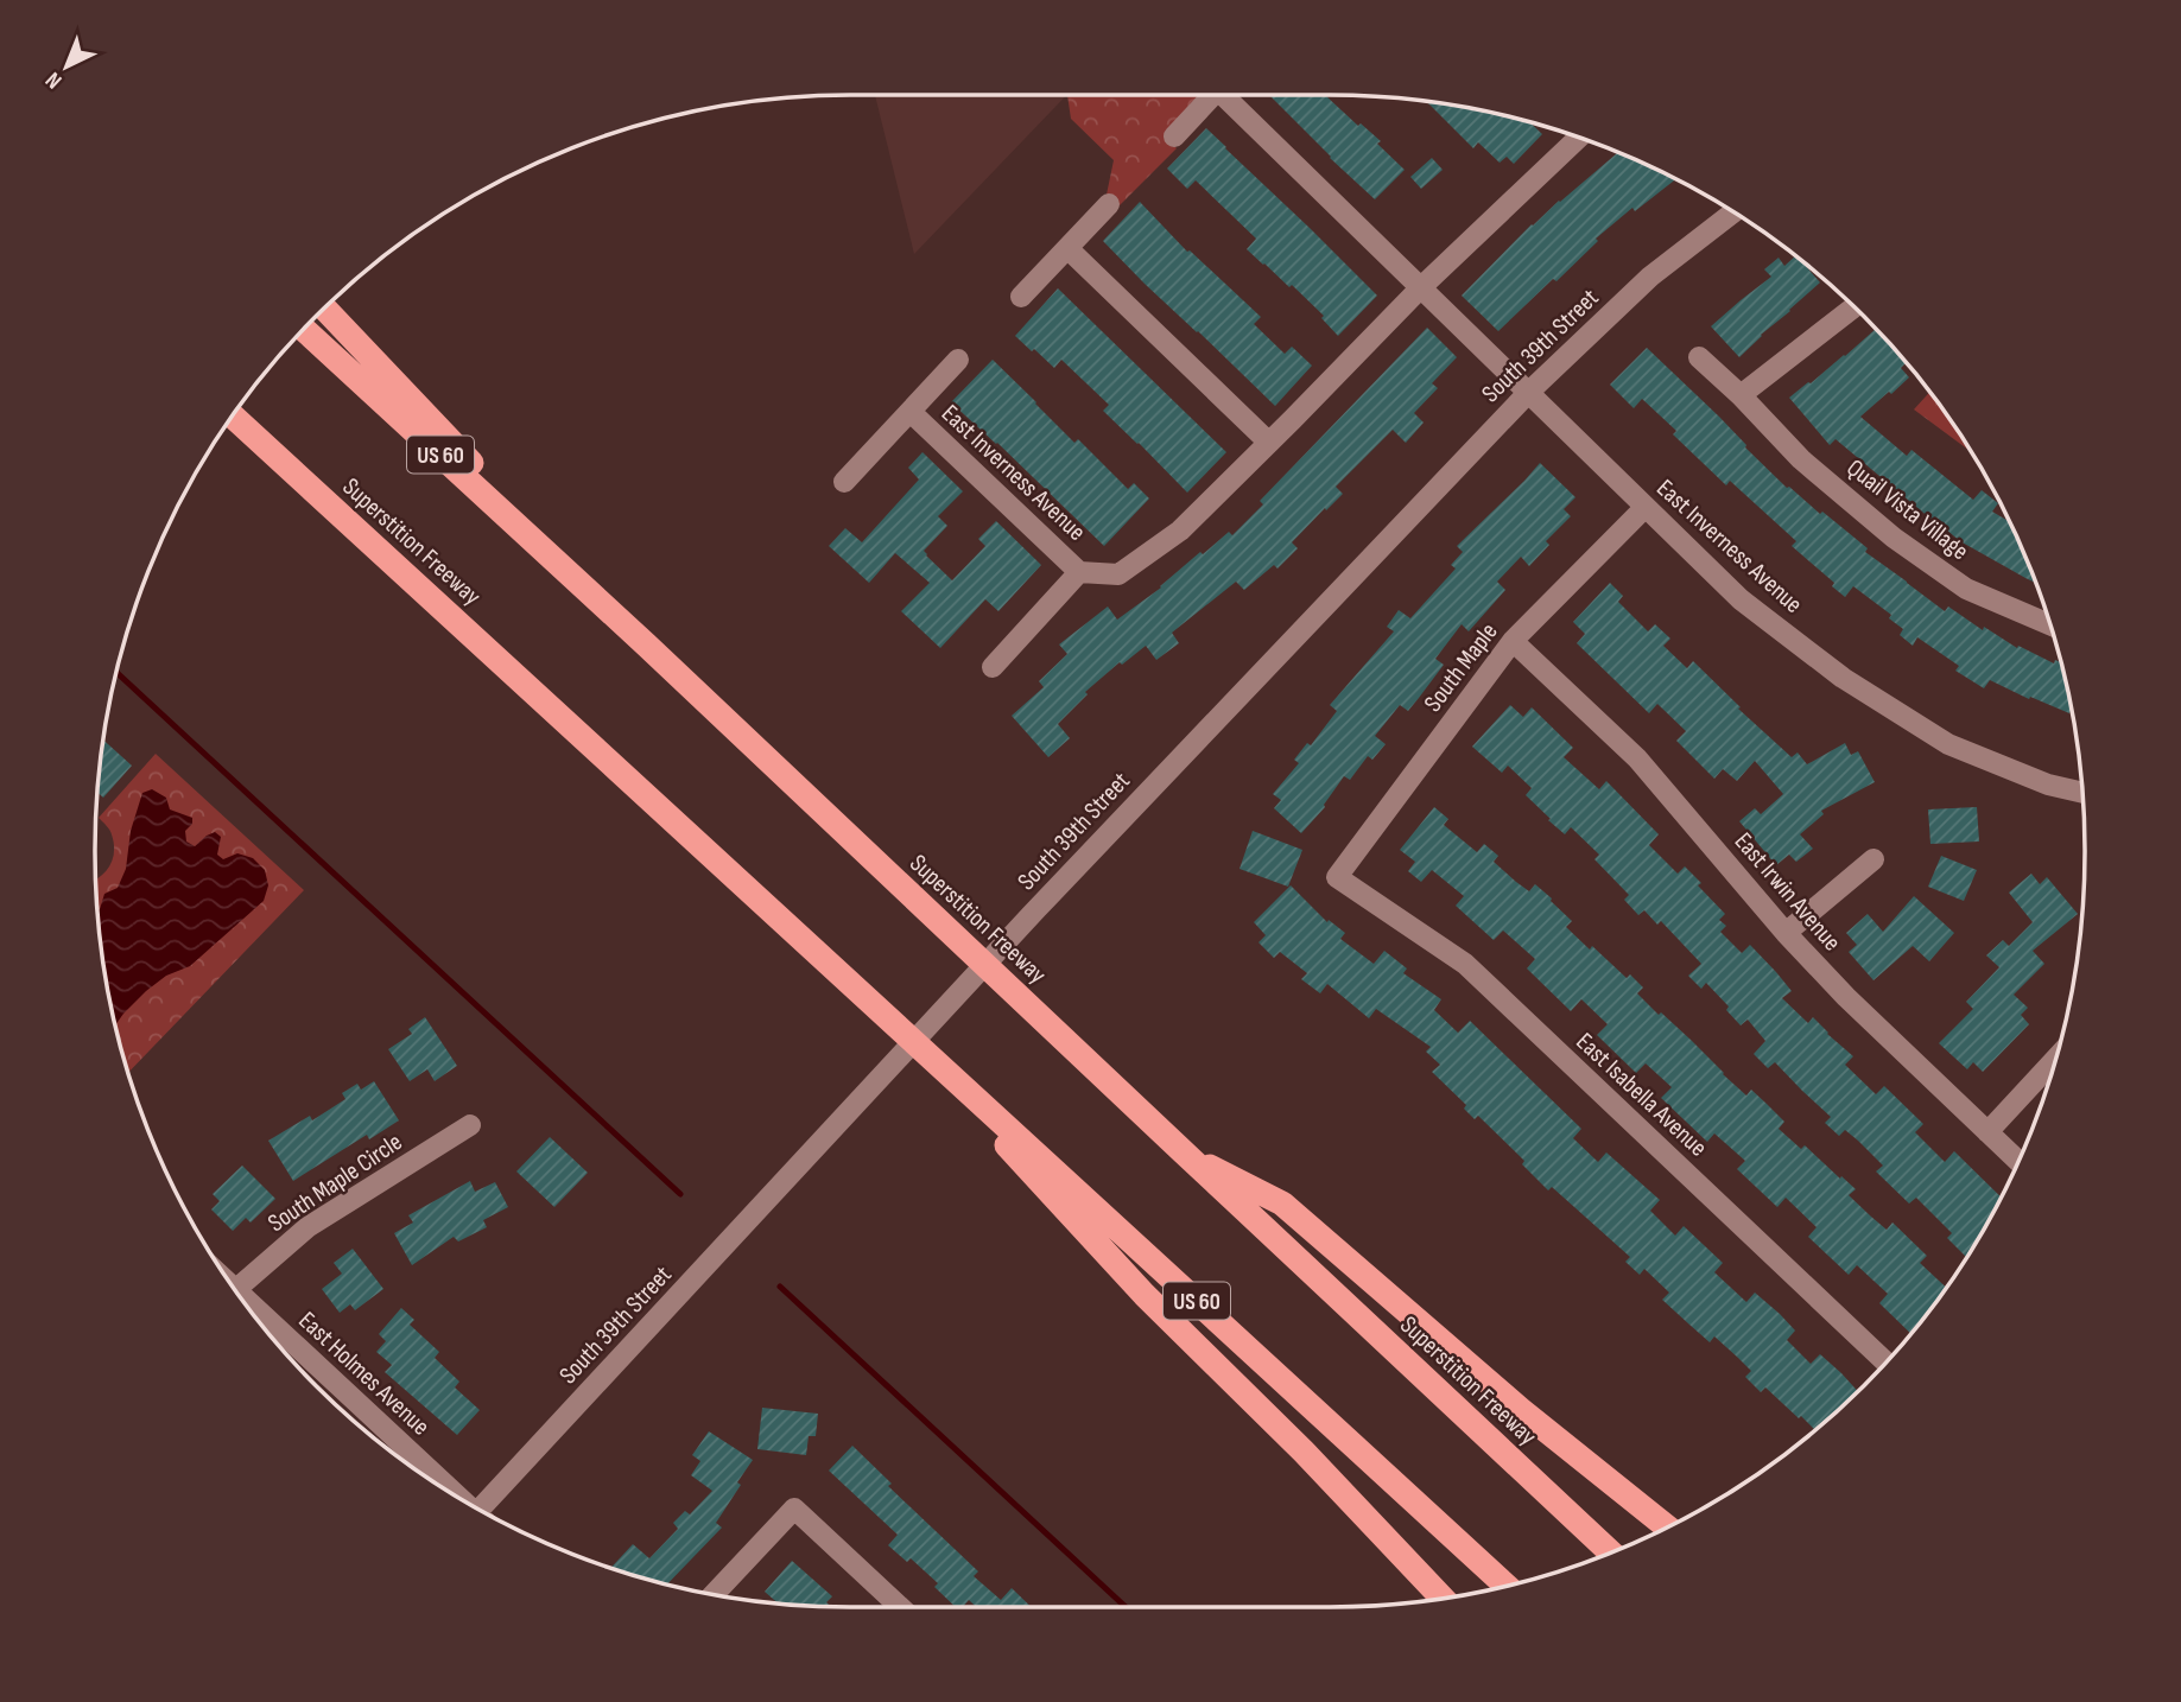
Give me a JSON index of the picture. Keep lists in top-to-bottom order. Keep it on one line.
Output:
{"streets":{"highway":["US 60","Superstition Freeway"],"street":["South 39th Street","East Inverness Avenue","Quail Vista Village","South Maple","East Irwin Avenue","East Isabella Avenue","South Maple Circle","East Holmes Avenue"]},"crossings":[["South 39th Street","East Inverness Avenue"],["US 60","Superstition Freeway"],["East Inverness Avenue","South Maple"],["South Maple","East Irwin Avenue"],["South Maple","East Isabella Avenue"]],"north":"bottom left"}
